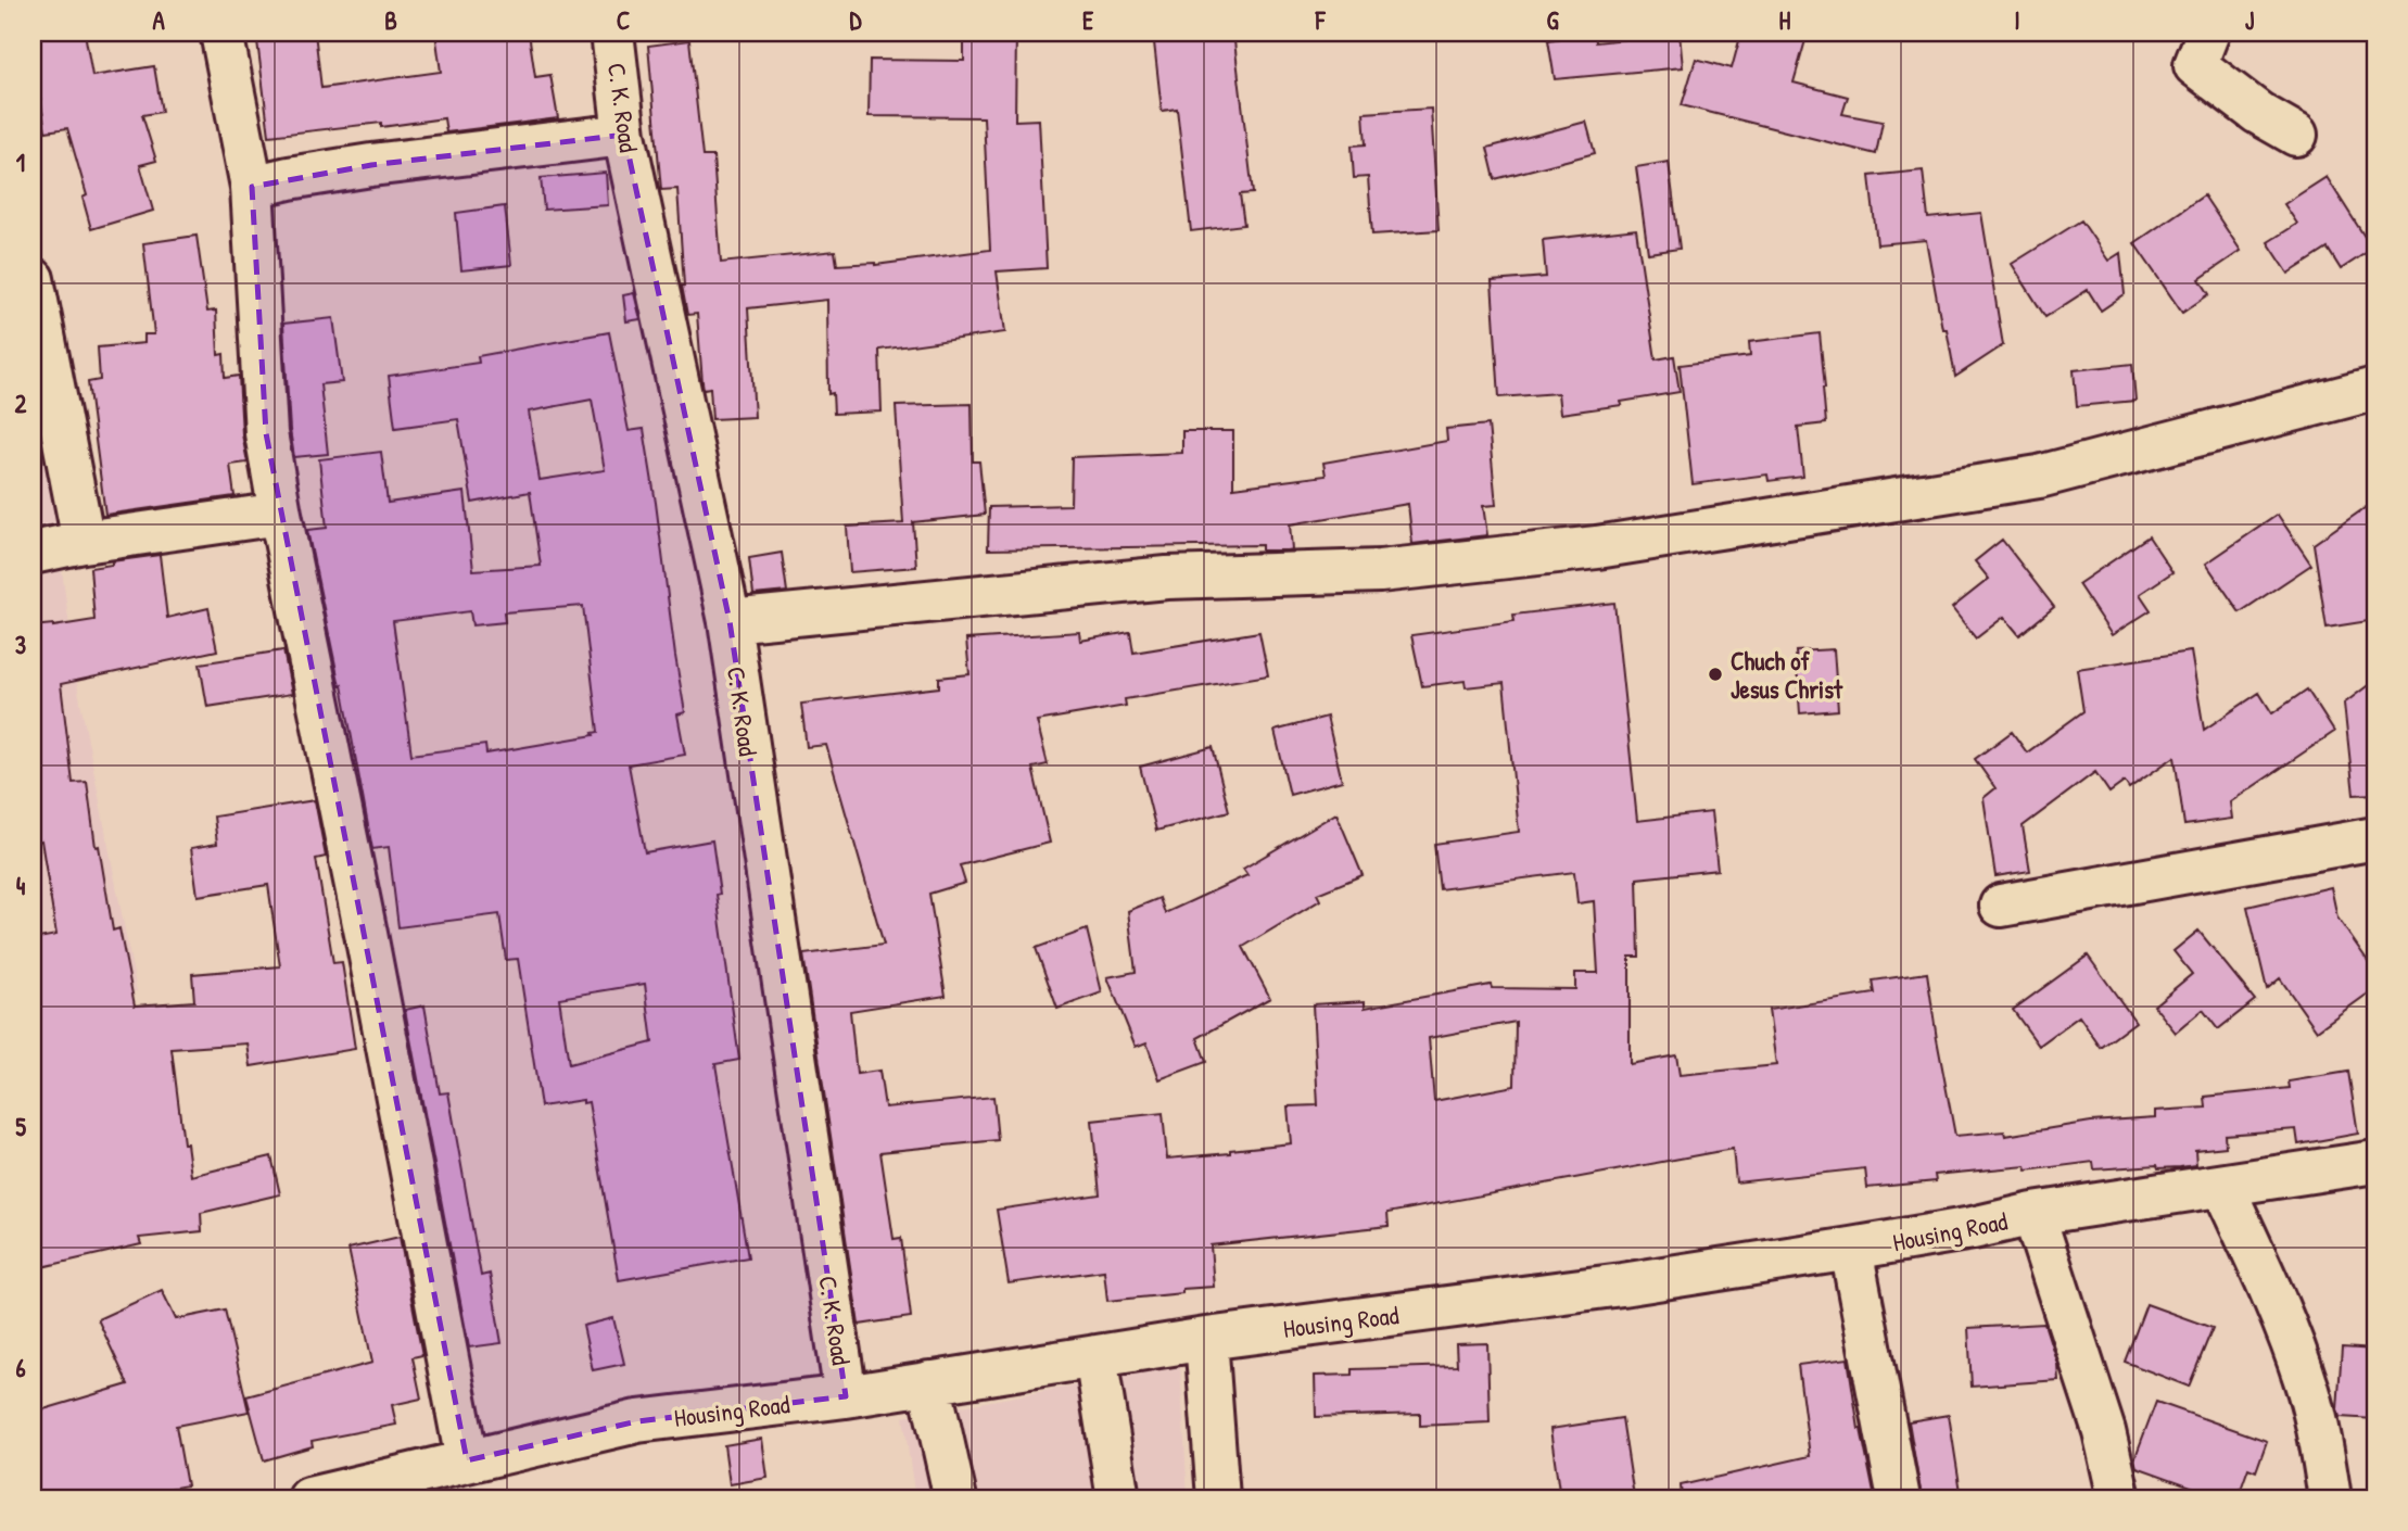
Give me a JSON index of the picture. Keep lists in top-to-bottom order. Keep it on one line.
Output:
{"streets":{"street":["C. K. Road","Housing Road"]},"crossings":[["C. K. Road","Housing Road"]],"places":["Chuch of Jesus Christ"],"grid":{"columns":["A","B","C","D","E","F","G","H","I","J"],"rows":["1","2","3","4","5","6"]}}
